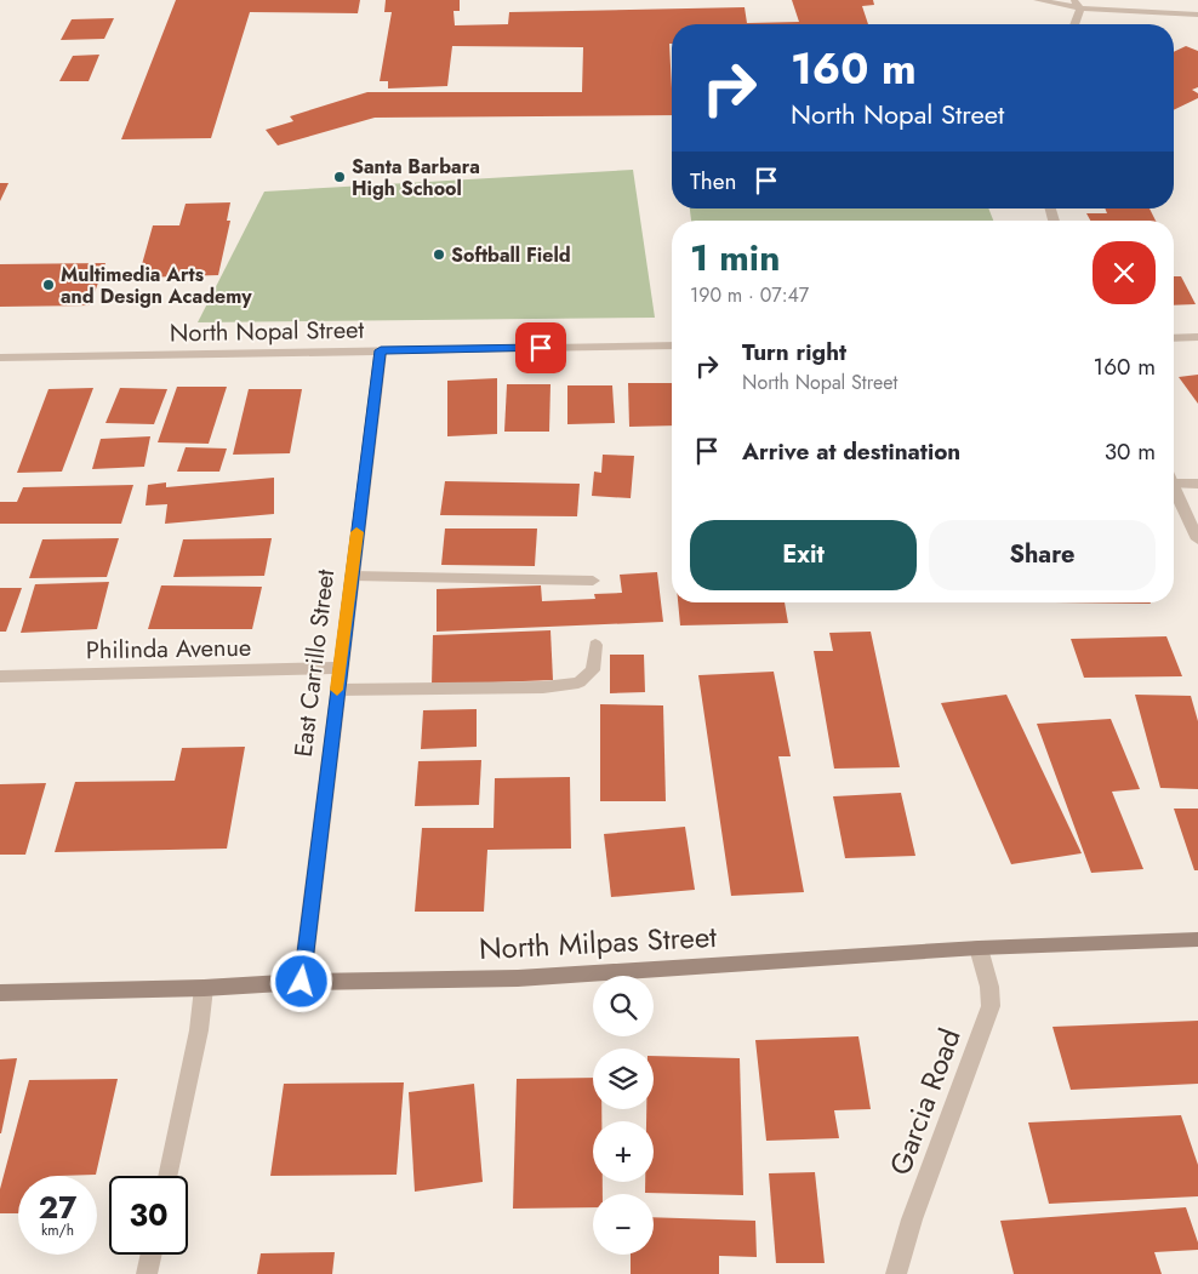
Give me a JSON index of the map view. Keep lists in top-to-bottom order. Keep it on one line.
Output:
{"streets":{"main road":["North Milpas Street"],"street":["North Nopal Street","Philinda Avenue","East Carrillo Street","Garcia Road"]},"crossings":[["North Nopal Street","East Carrillo Street"],["Philinda Avenue","East Carrillo Street"],["East Carrillo Street","North Milpas Street"],["North Milpas Street","Garcia Road"]],"places":["Santa Barbara High School","Softball Field","Multimedia Arts and Design Academy"],"page":{"turn":["160 m","North Nopal Street"],"then":"Then","heading":["1 min","190 m · 07:47"],"list":[{"name":"Turn right","note":"North Nopal Street","value":"160 m"},{"name":"Arrive at destination","value":"30 m"}],"buttons":["Exit","Share"],"map_buttons":["+","−"],"speed":"27 km/h","limit":"30"}}
